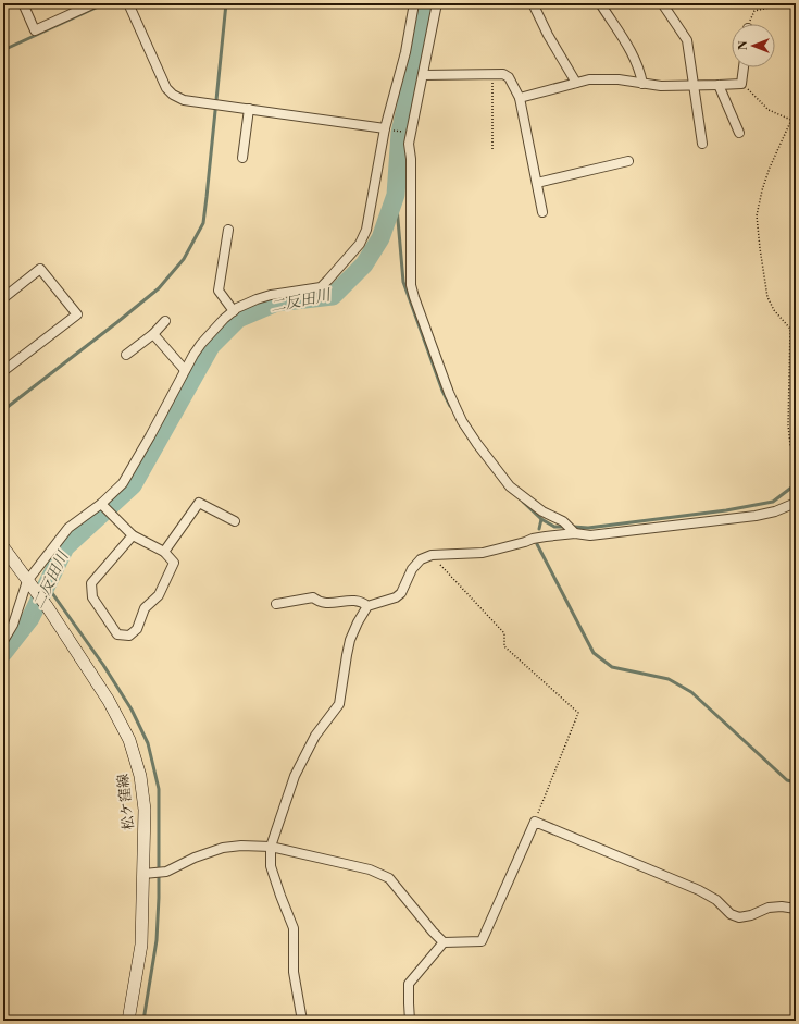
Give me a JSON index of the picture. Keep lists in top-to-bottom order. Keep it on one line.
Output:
{"streets":{"street":["松ケ窪線"]},"water":["二反田川"],"north":"left"}
